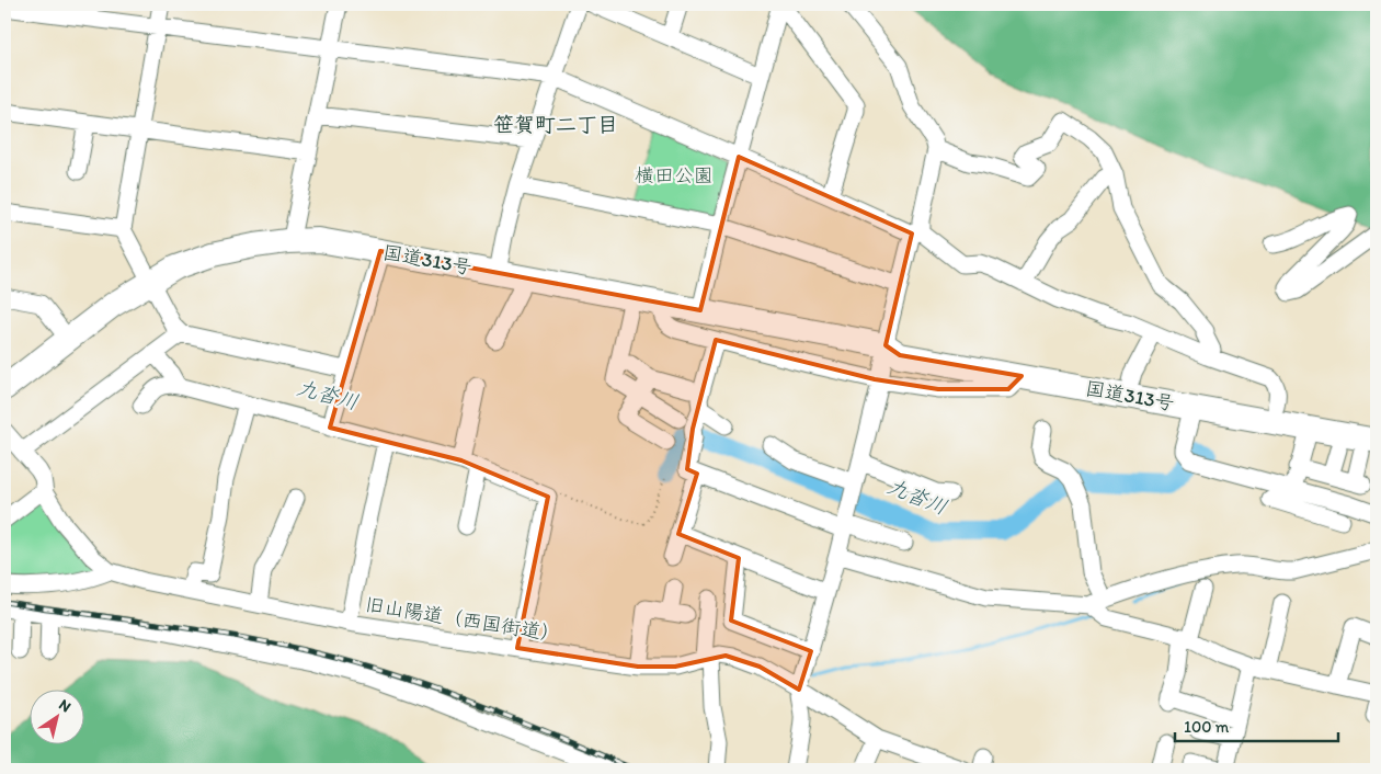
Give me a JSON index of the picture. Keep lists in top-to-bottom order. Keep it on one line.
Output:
{"streets":{"highway":["国道313号"],"street":["旧山陽道（西国街道）"]},"districts":["笹賀町二丁目"],"water":["九沓川"],"parks":["横田公園"],"scale_bar":"100 m","north":"top right"}
